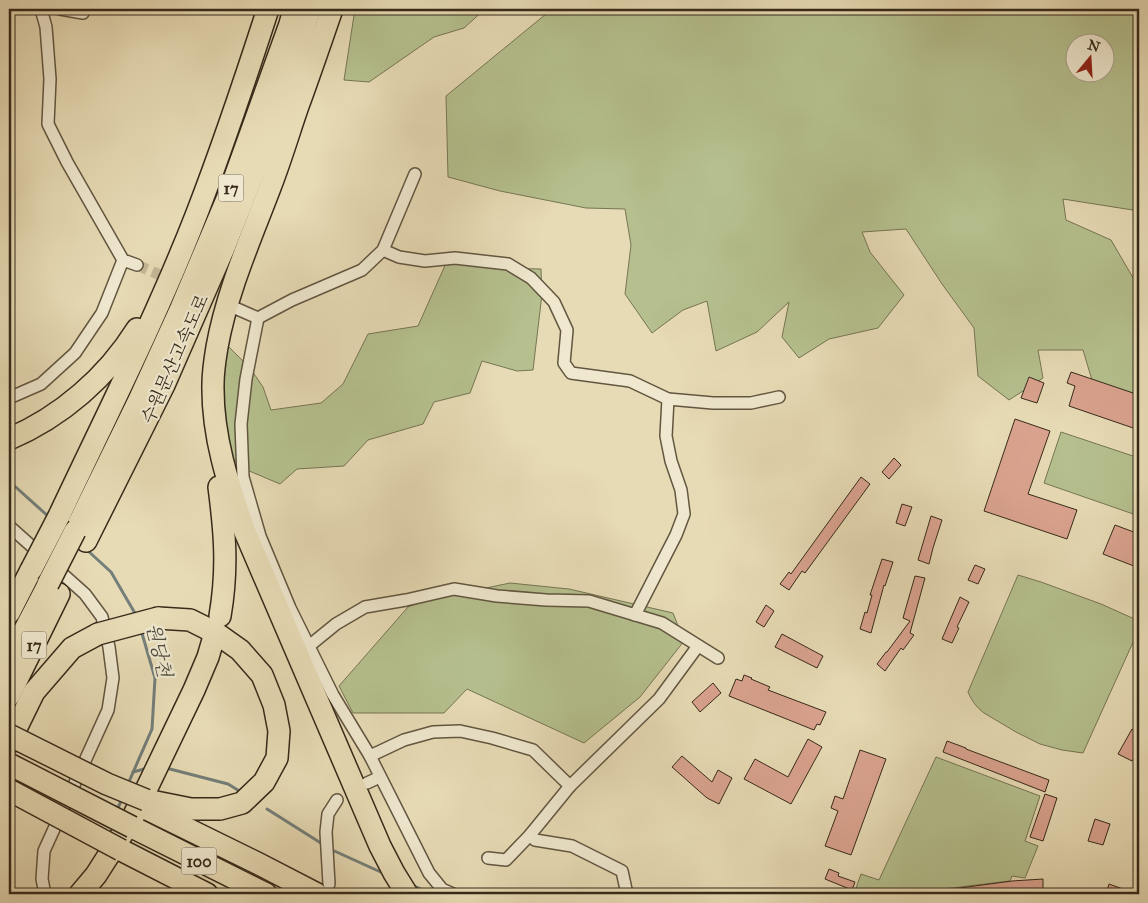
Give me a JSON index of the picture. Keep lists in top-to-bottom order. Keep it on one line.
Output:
{"streets":{"highway":["17","수원문산고속도로","100"]},"water":["원당천"],"north":"top"}
